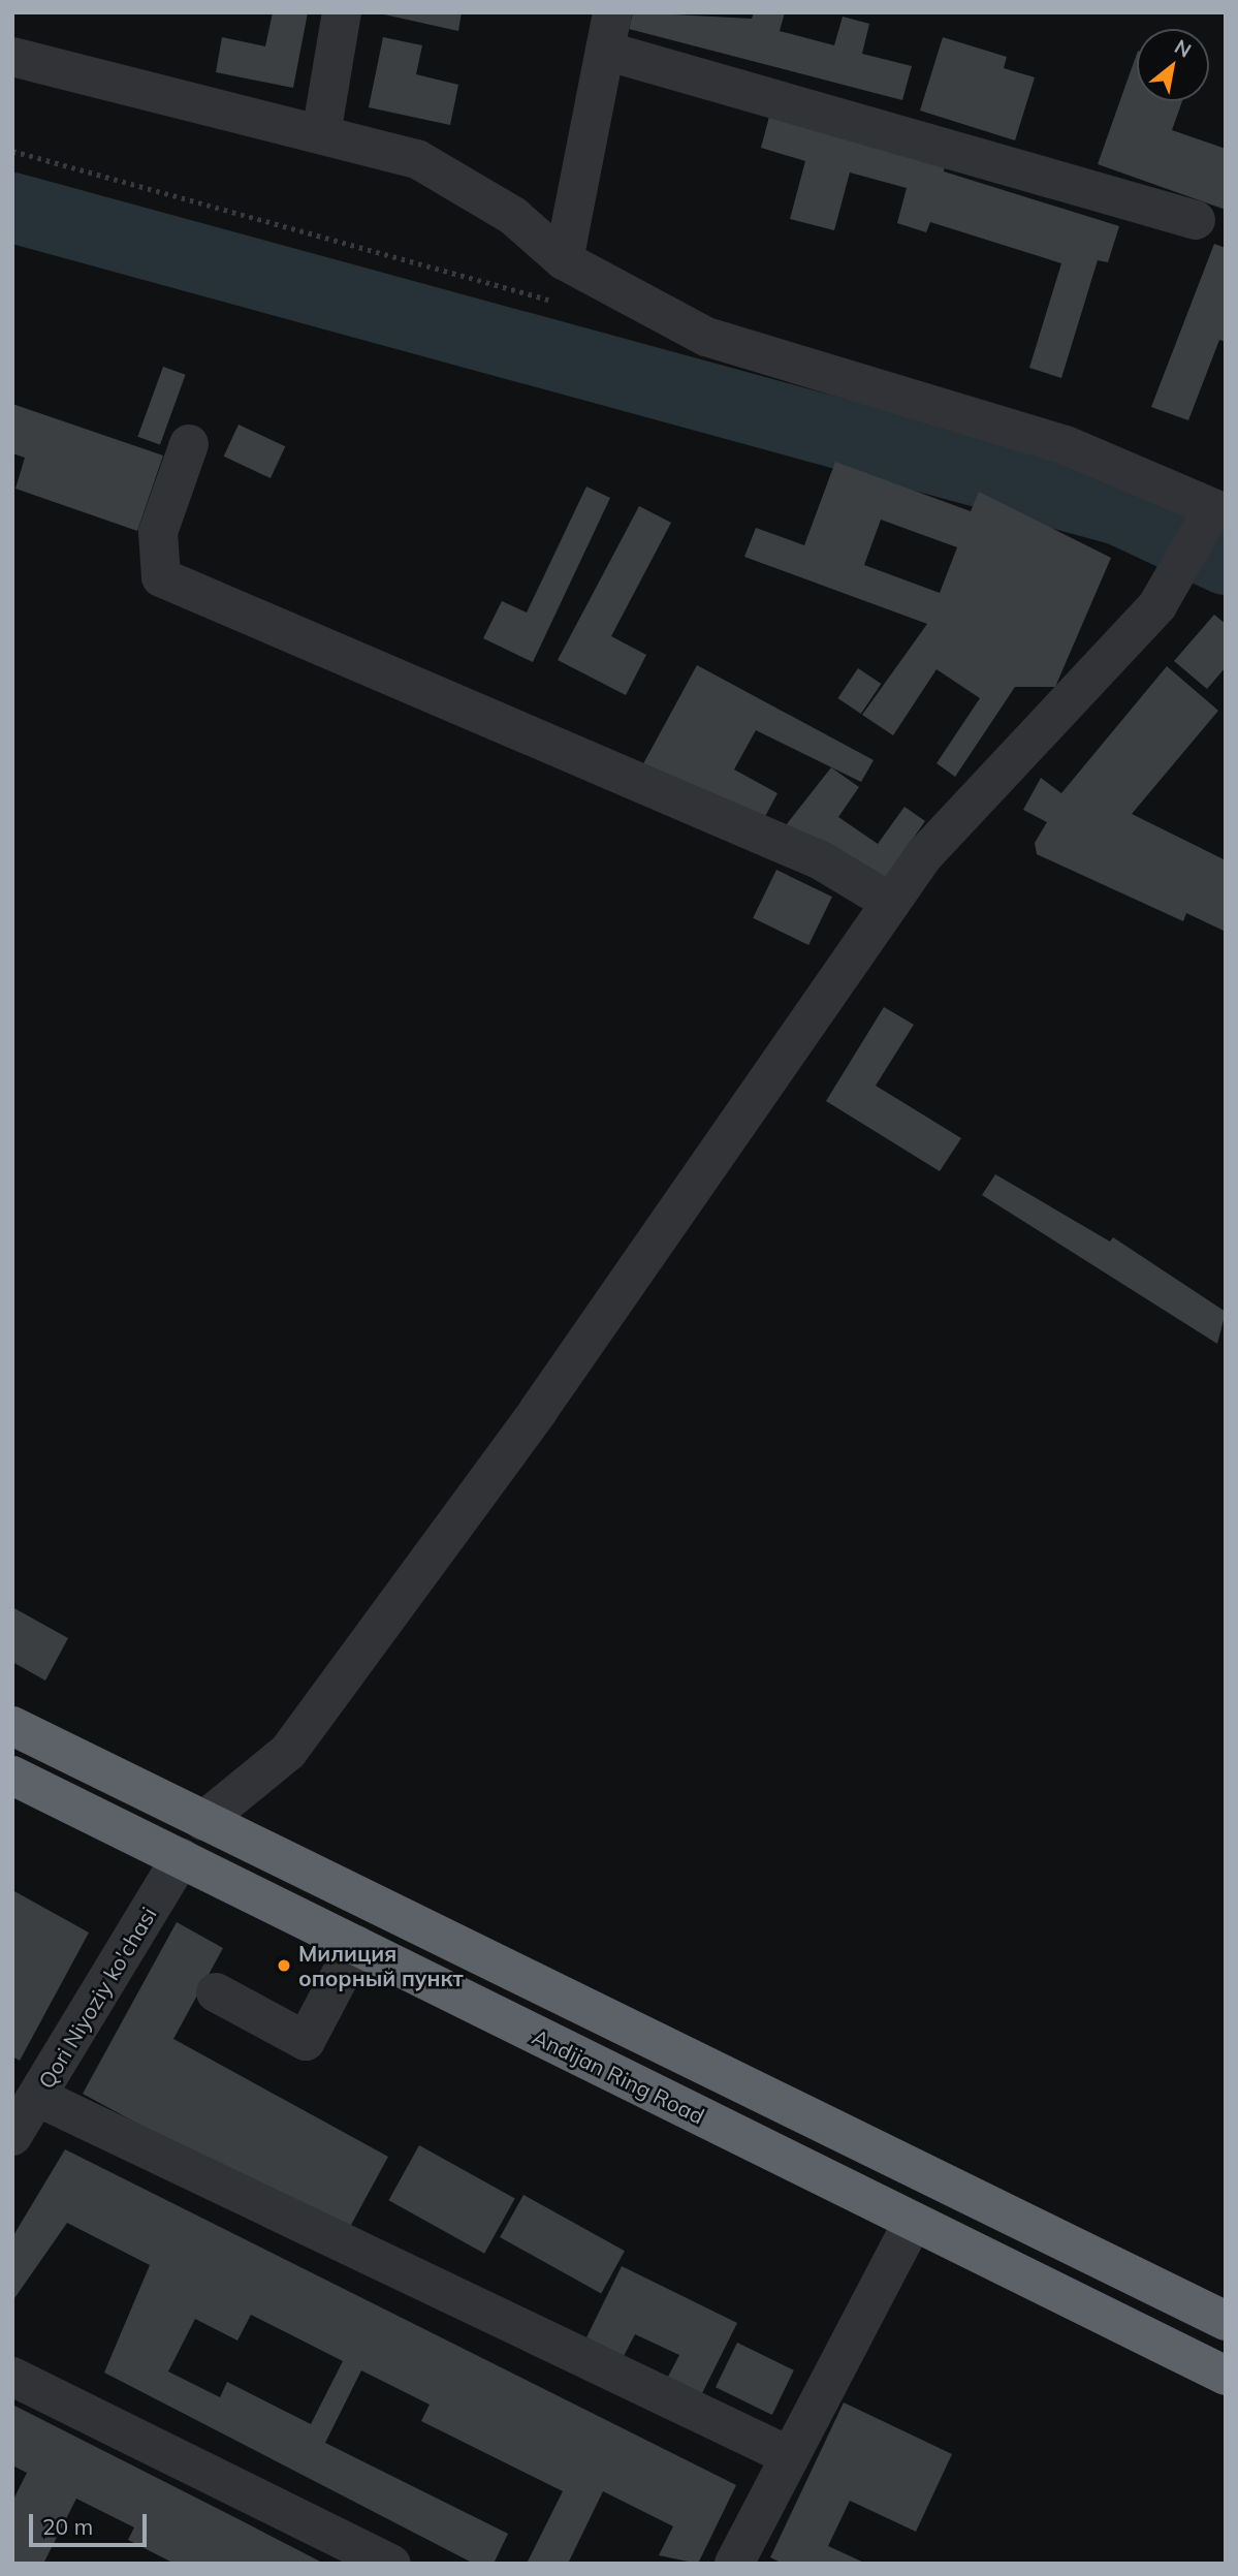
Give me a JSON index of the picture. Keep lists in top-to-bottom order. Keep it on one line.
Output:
{"streets":{"highway":["Andijan Ring Road"],"street":["Qori Niyoziy ko'chasi"]},"crossings":[["Qori Niyoziy ko'chasi","Andijan Ring Road"]],"places":["Милиция опорный пункт"],"scale_bar":"20 m","north":"top right"}
